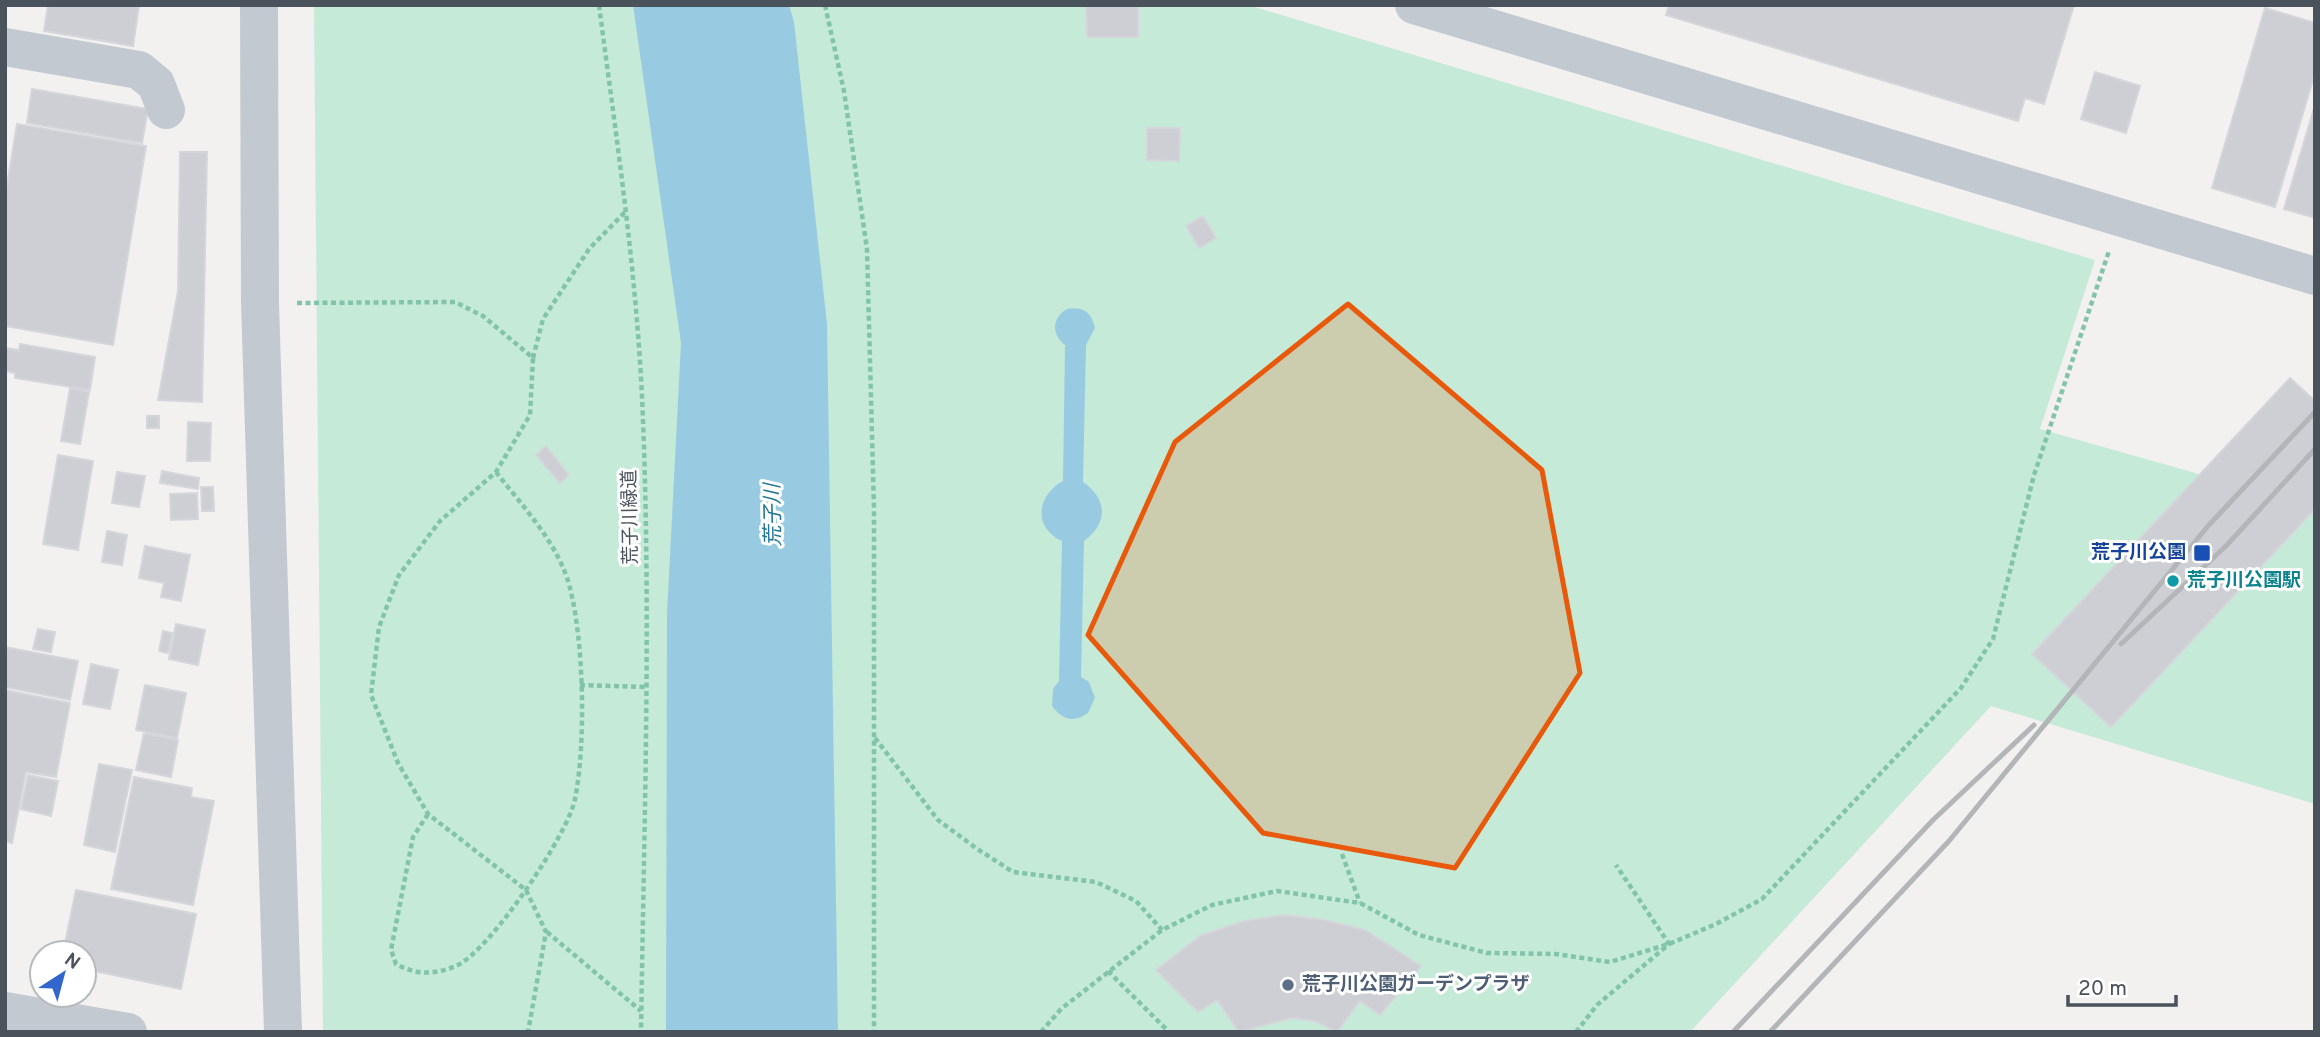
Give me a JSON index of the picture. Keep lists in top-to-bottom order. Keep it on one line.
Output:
{"streets":{"path":["荒子川緑道"]},"water":["荒子川"],"places":{"transit":["荒子川公園"],"other":["荒子川公園駅","荒子川公園ガーデンプラザ"]},"scale_bar":"20 m","north":"top right"}
